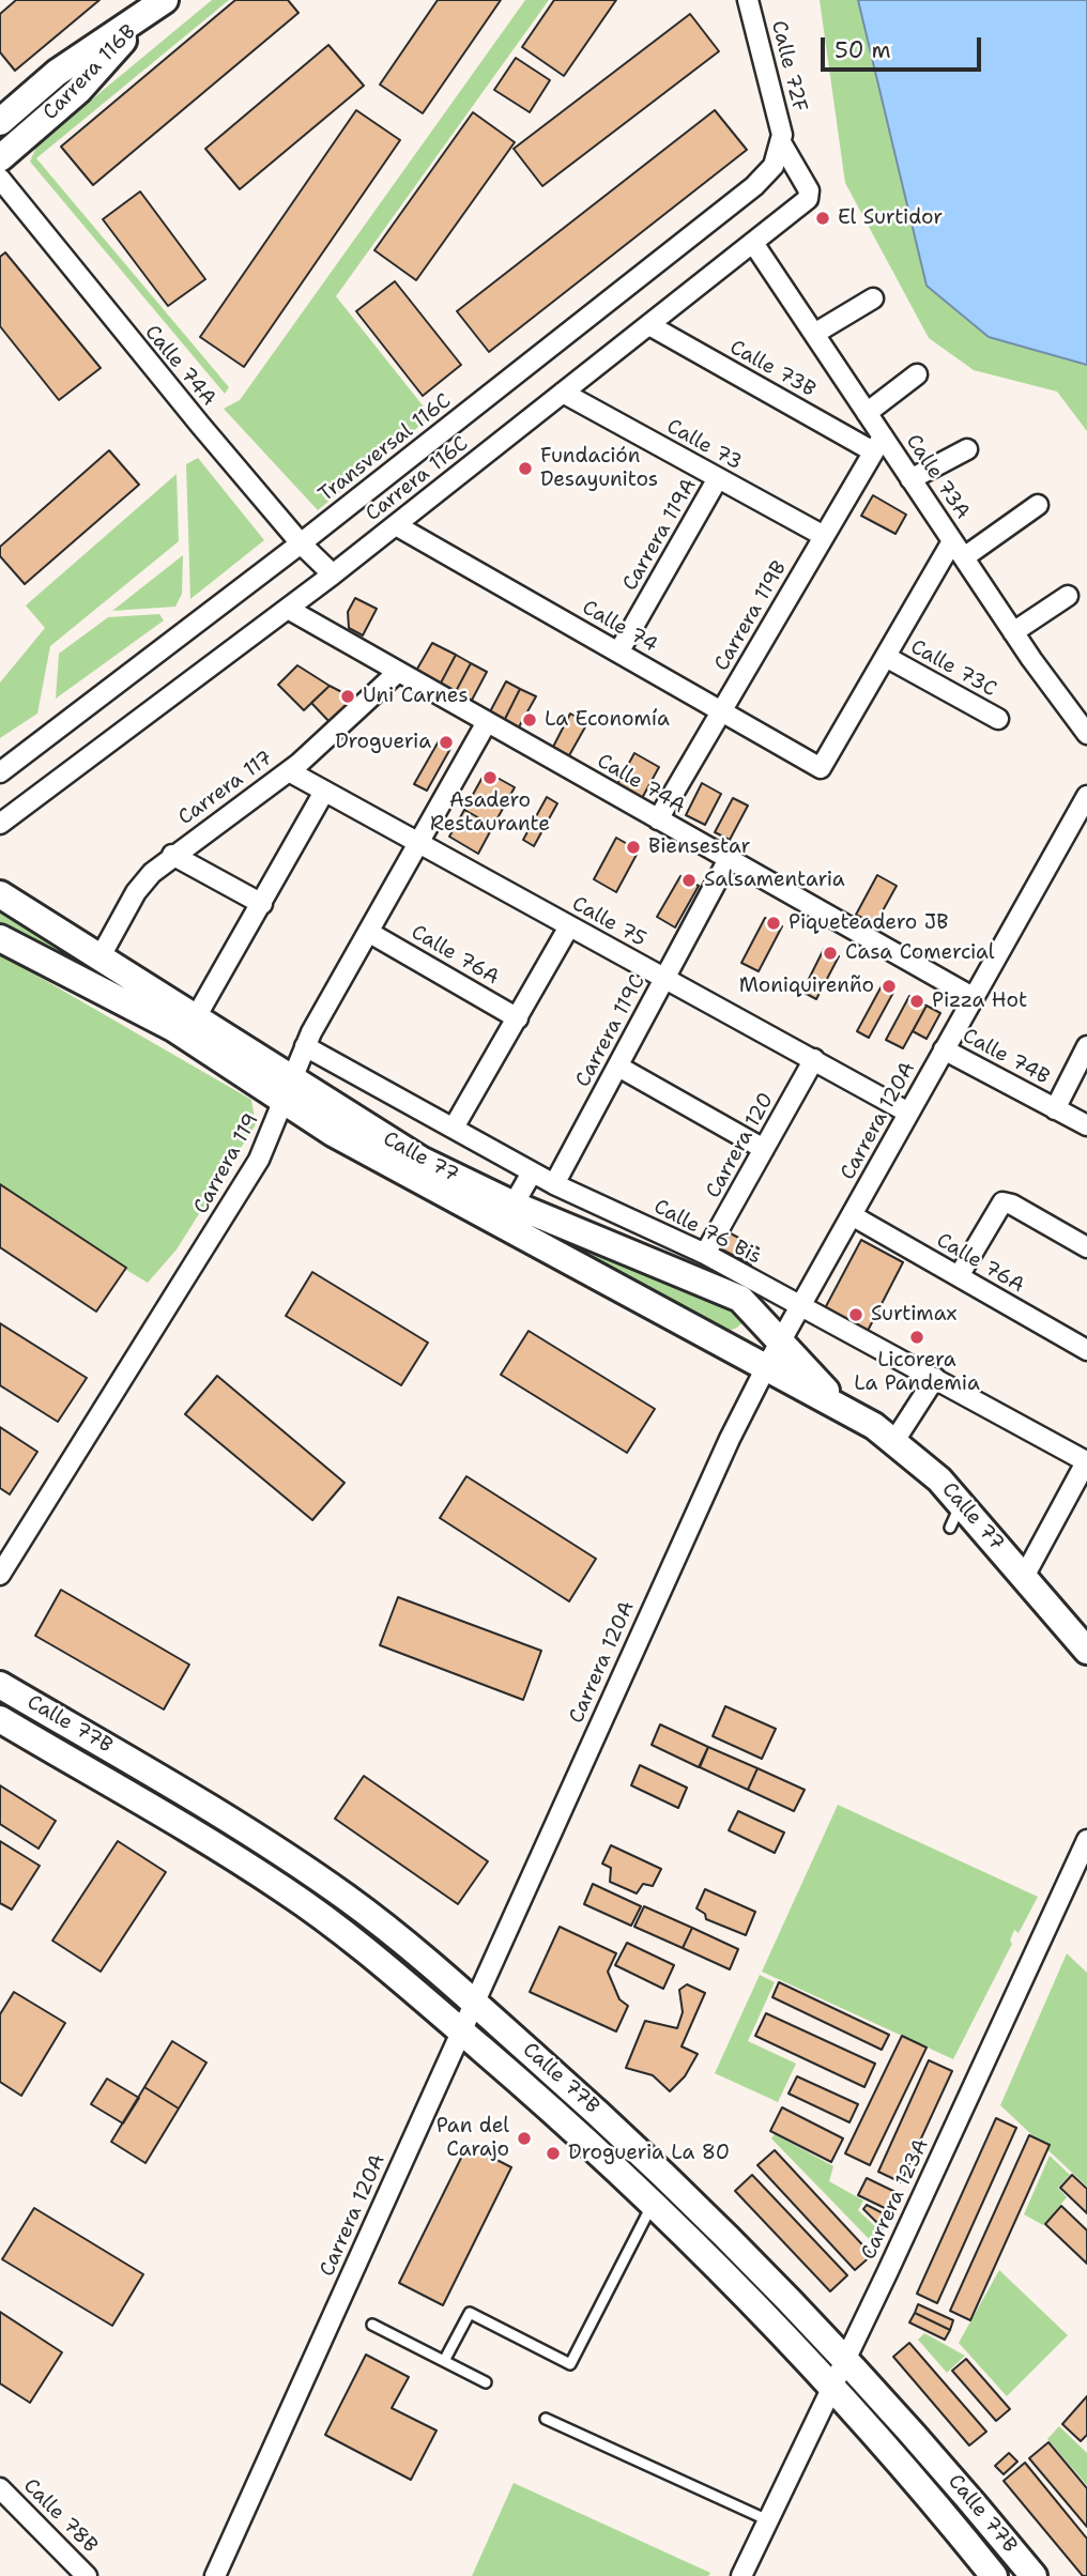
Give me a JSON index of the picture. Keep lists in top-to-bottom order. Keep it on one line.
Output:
{"streets":{"street":["Calle 72F","Carrera 116B","Calle 74A","Calle 73B","Calle 73","Transversal 116C","Calle 73A","Carrera 116C","Carrera 119A","Carrera 119B","Calle 74","Calle 73C","Carrera 117","Calle 75","Calle 76A","Carrera 119C","Calle 74B","Carrera 120A","Carrera 120","Calle 77","Carrera 119","Calle 76 Bis","Calle 77B","Carrera 123A","Calle 78B"]},"crossings":[["Calle 72F","Transversal 116C"],["Calle 72F","Carrera 116C"],["Calle 74A","Transversal 116C"],["Calle 74A","Carrera 116C"],["Calle 74A","Carrera 119B"],["Calle 74A","Carrera 117"],["Calle 74A","Carrera 119C"],["Calle 74A","Carrera 120A"],["Calle 74A","Carrera 119"],["Calle 73B","Calle 73A"],["Calle 73B","Carrera 116C"],["Calle 73B","Carrera 119B"],["Calle 73","Carrera 116C"],["Calle 73","Carrera 119A"],["Calle 73","Carrera 119B"],["Transversal 116C","Carrera 116C"],["Calle 73A","Carrera 116C"],["Calle 73A","Carrera 119B"],["Carrera 116C","Calle 74"],["Carrera 119A","Calle 74"],["Carrera 119B","Calle 74"],["Calle 74","Calle 73C"],["Carrera 117","Calle 75"],["Carrera 117","Calle 77"],["Calle 75","Carrera 119C"],["Calle 75","Carrera 120A"],["Calle 75","Carrera 120"],["Calle 75","Carrera 119"],["Calle 76A","Carrera 120A"],["Calle 76A","Carrera 119"],["Carrera 119C","Calle 76 Bis"],["Calle 74B","Carrera 120A"],["Carrera 120A","Calle 77"],["Carrera 120A","Calle 76 Bis"],["Carrera 120A","Calle 77B"],["Carrera 120","Calle 76 Bis"],["Calle 77","Carrera 119"],["Carrera 119","Calle 76 Bis"],["Calle 77B","Carrera 123A"]],"places":["El Surtidor","Fundación Desayunitos","Uni Carnes","La Economía","Drogueria","Asadero Restaurante","Biensestar","Salsamentaria","Piqueteadero JB","Casa Comercial","Moniquirenño","Pizza Hot","Surtimax","Licorera La Pandemia","Pan del Carajo","Drogueria La 80"],"scale_bar":"50 m"}
